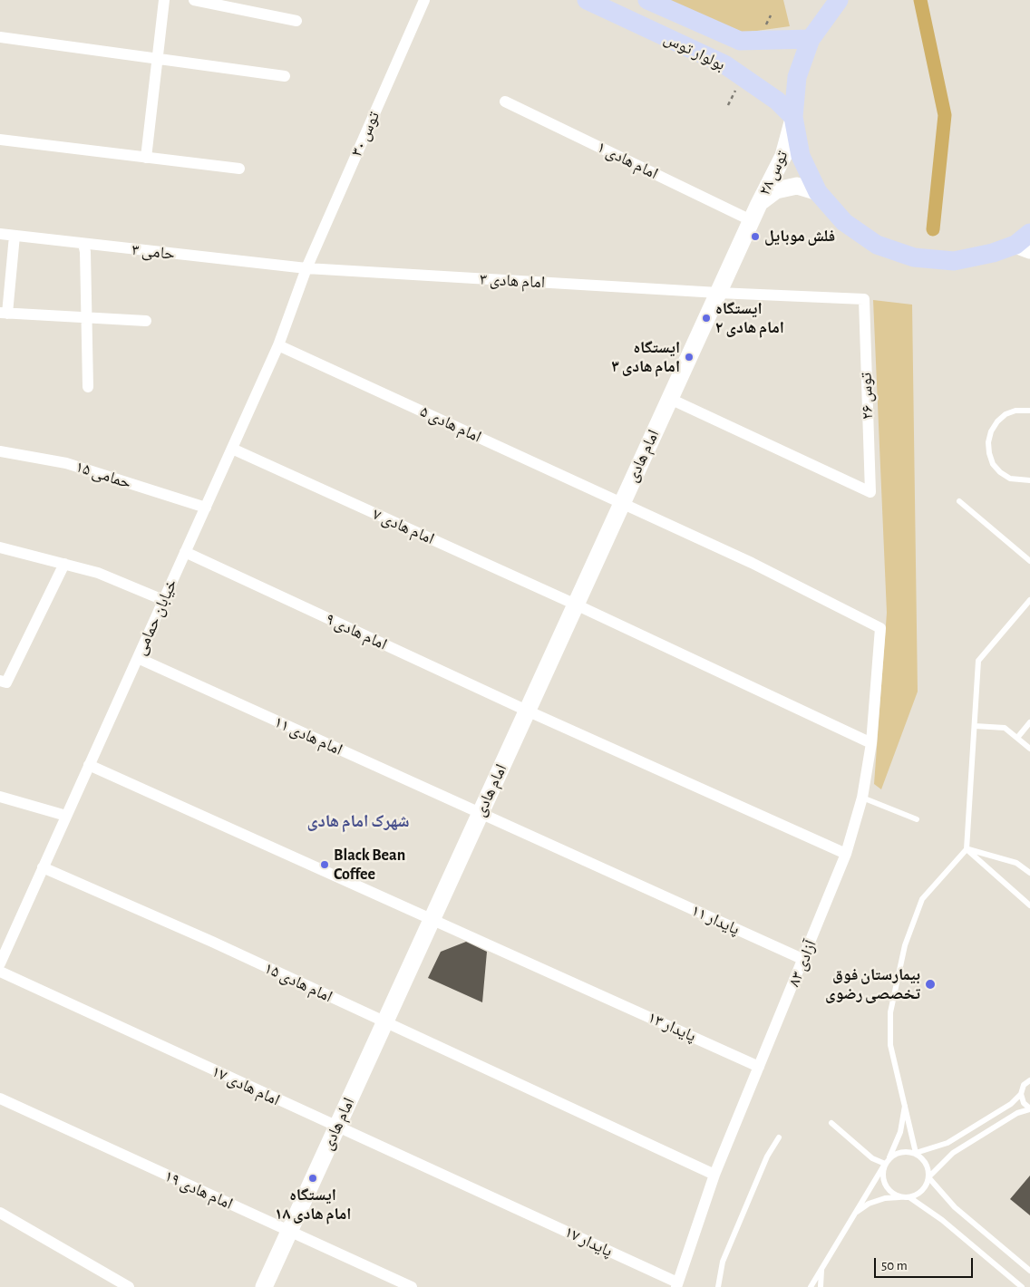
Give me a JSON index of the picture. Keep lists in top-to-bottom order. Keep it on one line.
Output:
{"streets":{"main road":["بولوار توس","توس ۲۸","امام هادی"],"street":["توس ۳۰","امام هادی ۱","حامی ۳","امام هادی ۳","توس ۲۶","امام هادی ۵","حمامی ۱۵","امام هادی ۷","خیابان حمامی","امام هادی ۹","امام هادی ۱۱","پایدار ۱۱","آزادی ۸۳","امام هادی ۱۵","پایدار ۱۳","امام هادی ۱۷","امام هادی ۱۹","پایدار ۱۷"]},"crossings":[["بولوار توس","توس ۲۸"],["توس ۳۰","حامی ۳"],["توس ۳۰","امام هادی ۳"],["توس ۳۰","خیابان حمامی"],["امام هادی ۱","توس ۲۸"],["امام هادی ۱","امام هادی"],["توس ۲۸","امام هادی"],["حامی ۳","امام هادی ۳"],["حامی ۳","خیابان حمامی"],["امام هادی ۳","توس ۲۶"],["امام هادی ۳","امام هادی"],["امام هادی ۳","خیابان حمامی"],["توس ۲۶","امام هادی"],["امام هادی ۵","امام هادی"],["امام هادی ۵","خیابان حمامی"],["امام هادی ۵","آزادی ۸۳"],["امام هادی","امام هادی ۷"],["امام هادی","امام هادی ۹"],["امام هادی","امام هادی ۱۱"],["امام هادی","امام هادی ۱۵"],["امام هادی","پایدار ۱۳"],["امام هادی","امام هادی ۱۷"],["امام هادی","امام هادی ۱۹"],["حمامی ۱۵","خیابان حمامی"],["امام هادی ۷","خیابان حمامی"],["امام هادی ۷","آزادی ۸۳"],["خیابان حمامی","امام هادی ۹"],["خیابان حمامی","امام هادی ۱۱"],["خیابان حمامی","امام هادی ۱۵"],["خیابان حمامی","پایدار ۱۳"],["امام هادی ۹","آزادی ۸۳"],["امام هادی ۱۱","پایدار ۱۱"],["پایدار ۱۱","آزادی ۸۳"],["آزادی ۸۳","امام هادی ۱۵"],["آزادی ۸۳","پایدار ۱۳"],["آزادی ۸۳","پایدار ۱۷"],["امام هادی ۱۷","پایدار ۱۷"]],"districts":["شهرک امام هادی"],"places":["فلش موبایل","ایستگاه امام هادی ۲","ایستگاه امام هادی ۳","Black Bean Coffee","بیمارستان فوق تخصصی رضوی","ایستگاه امام هادی ۱۸"],"scale_bar":"50 m"}
